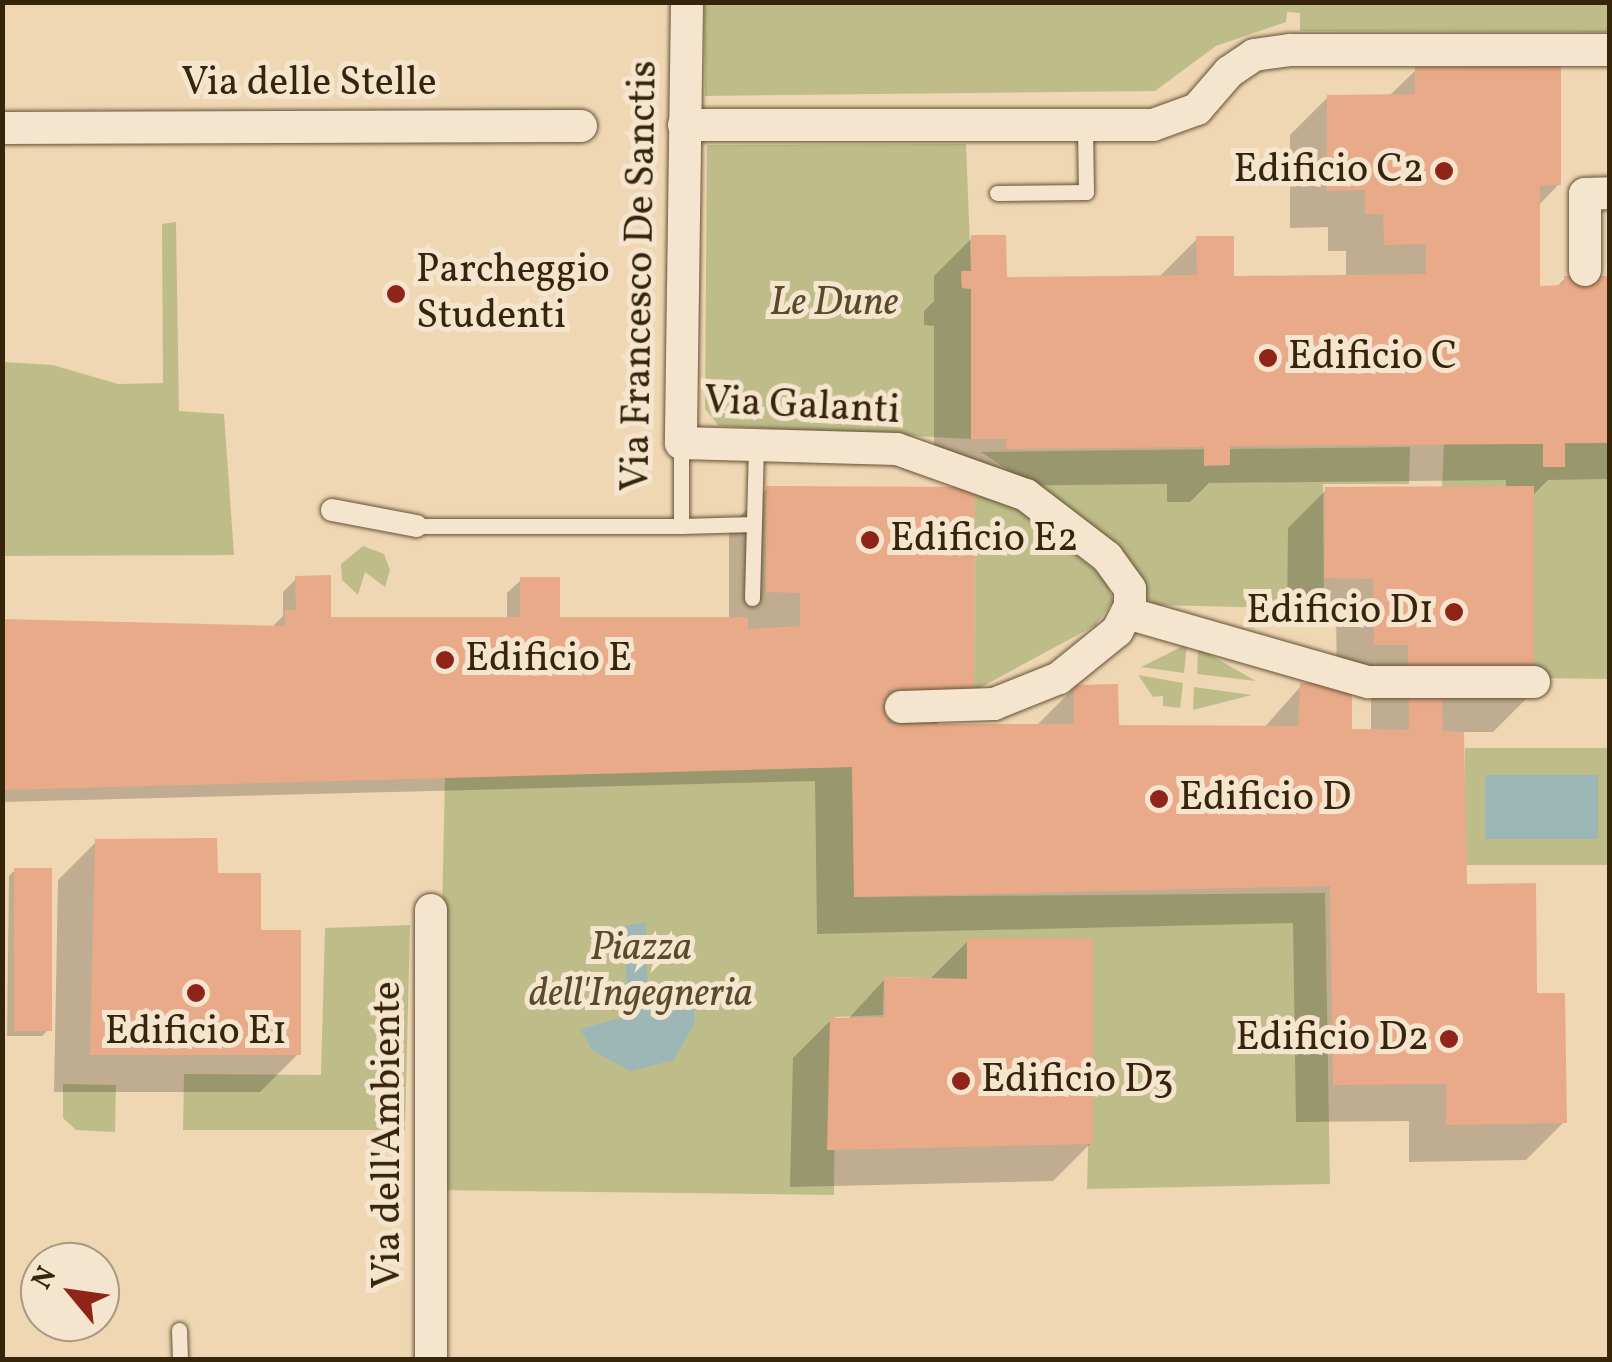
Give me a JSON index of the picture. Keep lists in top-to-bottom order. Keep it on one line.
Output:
{"streets":{"street":["Via delle Stelle","Via Francesco De Sanctis","Via Galanti","Via dell'Ambiente"]},"crossings":[["Via Francesco De Sanctis","Via Galanti"]],"parks":["Le Dune","Piazza dell'Ingegneria"],"places":["Edificio C2","Parcheggio Studenti","Edificio C","Edificio E2","Edificio D1","Edificio E","Edificio D","Edificio E1","Edificio D2","Edificio D3"],"north":"top left"}
